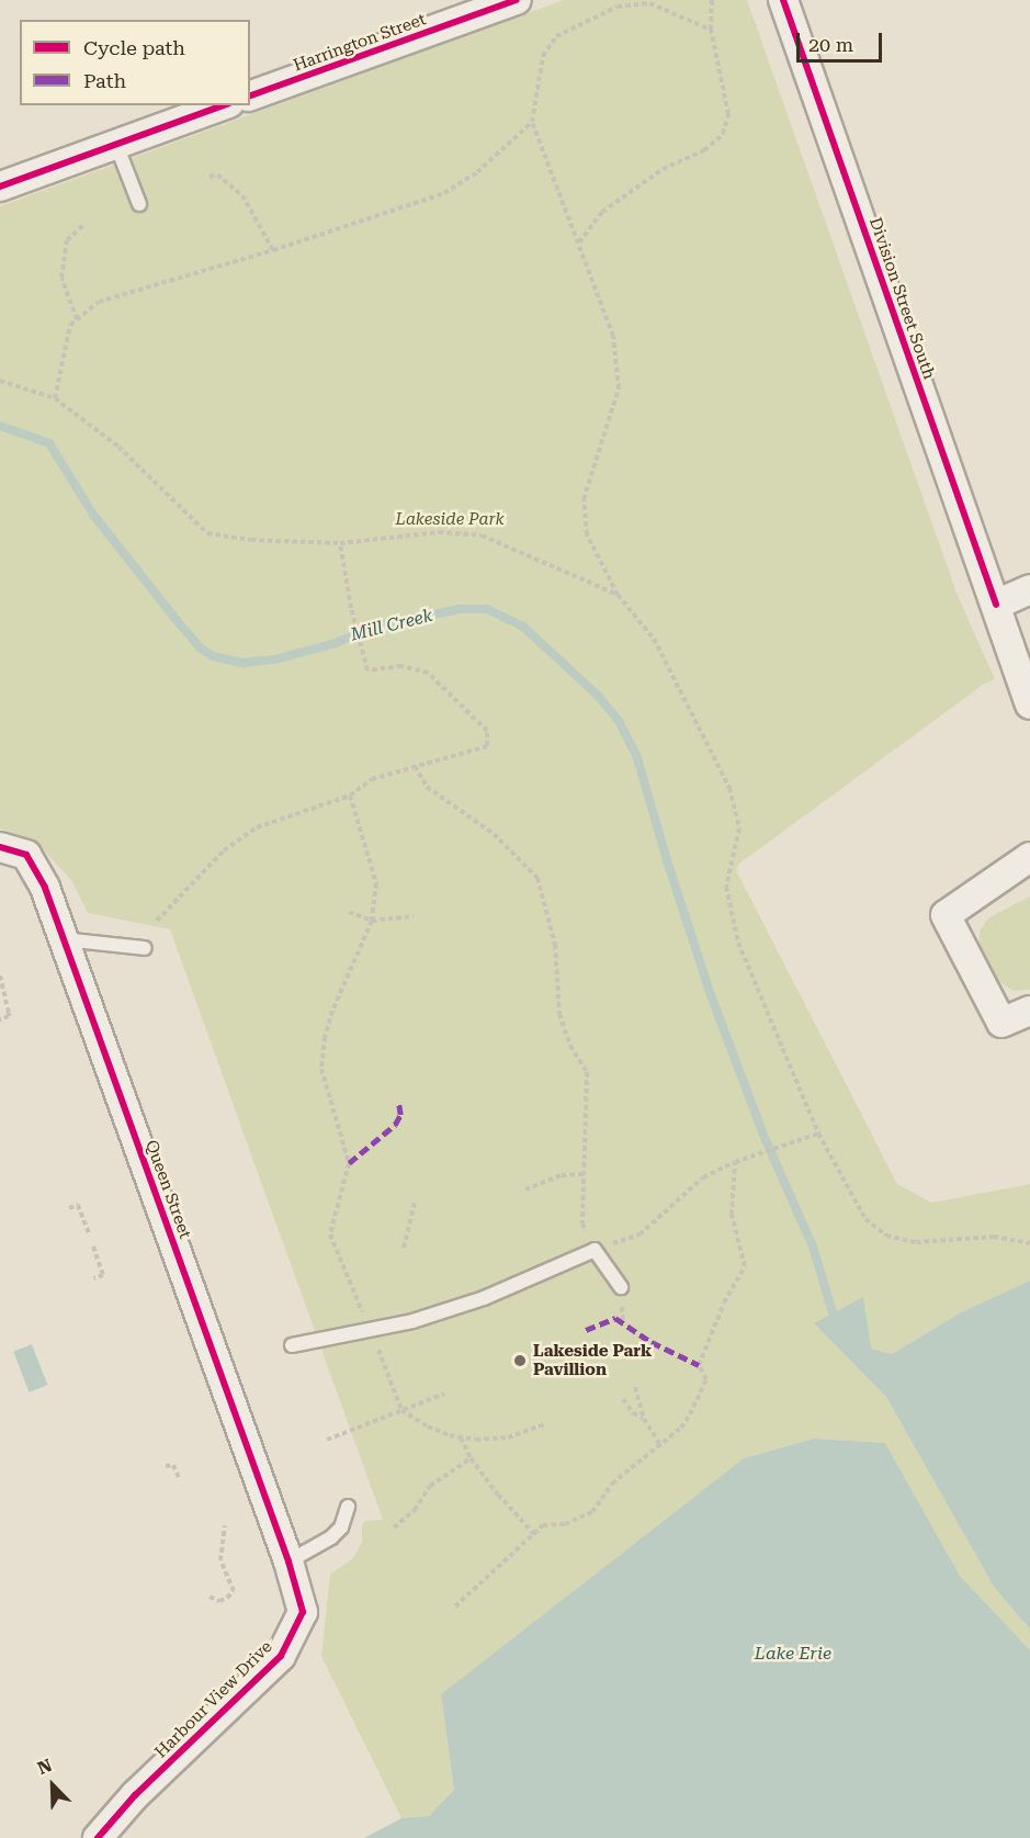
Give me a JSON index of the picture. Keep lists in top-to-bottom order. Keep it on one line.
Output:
{"streets":{"street":["Harrington Street","Division Street South","Queen Street","Harbour View Drive"]},"crossings":[["Queen Street","Harbour View Drive"]],"water":["Mill Creek","Lake Erie"],"parks":["Lakeside Park"],"places":["Lakeside Park Pavillion"],"legend":["Cycle path","Path"],"scale_bar":"20 m","north":"top left"}
